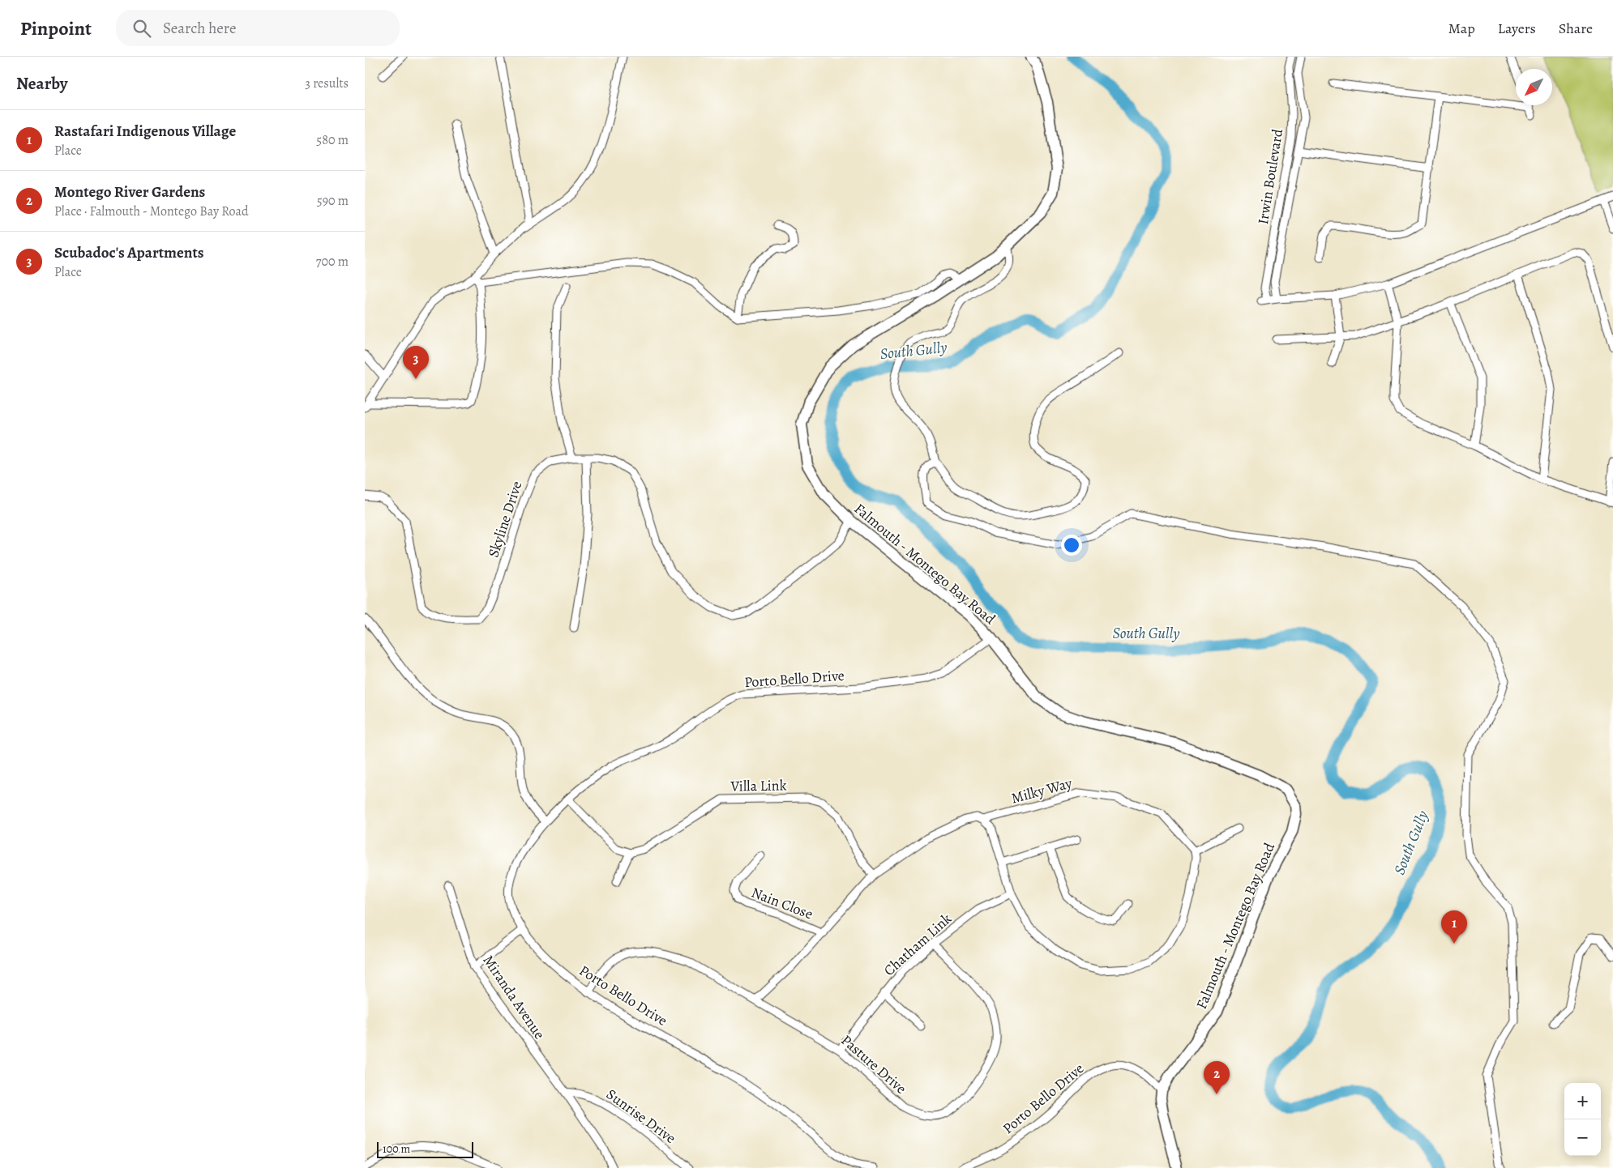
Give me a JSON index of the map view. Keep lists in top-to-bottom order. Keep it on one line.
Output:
{"streets":{"main road":["Falmouth - Montego Bay Road"],"street":["Irwin Boulevard","Skyline Drive","Porto Bello Drive","Villa Link","Milky Way","Nain Close","Chatham Link","Miranda Avenue","Pasture Drive","Sunrise Drive"]},"crossings":[["Skyline Drive","Falmouth - Montego Bay Road"],["Falmouth - Montego Bay Road","Porto Bello Drive"],["Porto Bello Drive","Pasture Drive"],["Villa Link","Milky Way"],["Milky Way","Nain Close"],["Milky Way","Pasture Drive"],["Chatham Link","Pasture Drive"],["Miranda Avenue","Sunrise Drive"]],"water":["South Gully"],"scale_bar":"100 m","north":"bottom left","page":{"header":"Pinpoint","search":"Search here","nav":["Map","Layers","Share"],"heading":["Nearby","3 results"],"list":[{"mark":"1","name":"Rastafari Indigenous Village","note":"Place","value":"580 m"},{"mark":"2","name":"Montego River Gardens","note":"Place · Falmouth - Montego Bay Road","value":"590 m"},{"mark":"3","name":"Scubadoc's Apartments","note":"Place","value":"700 m"}],"pins":["3","1","2"],"map_buttons":["+","−"],"scale":"100 m"}}
